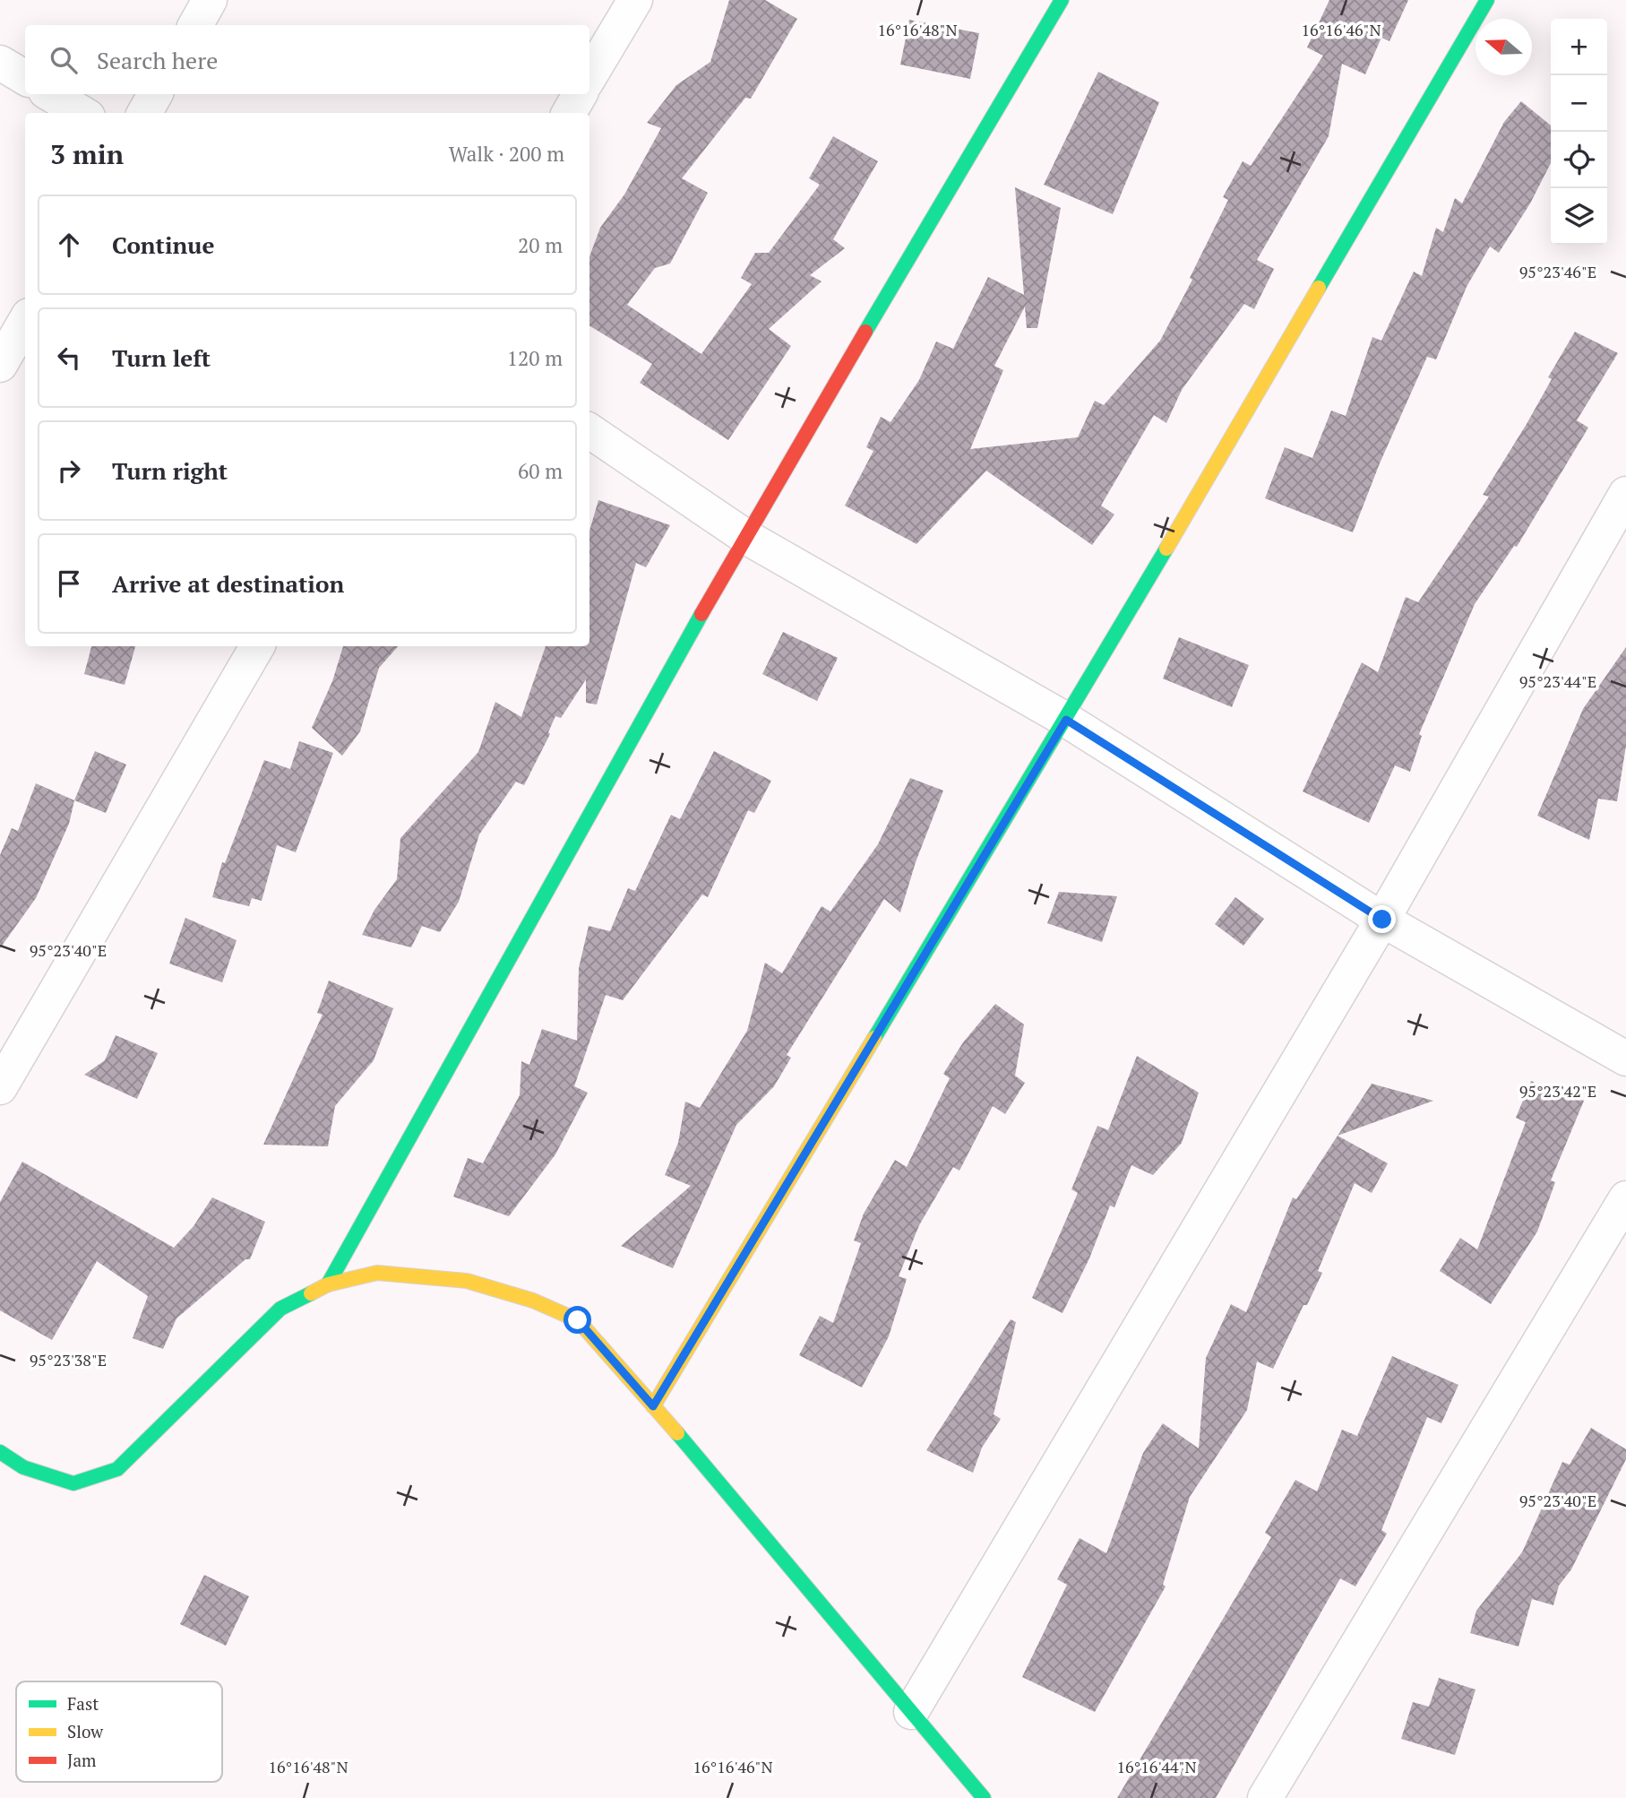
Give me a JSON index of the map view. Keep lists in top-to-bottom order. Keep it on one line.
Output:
{"legend":["Fast","Slow","Jam"],"north":"left","page":{"map_buttons":["+","−"],"search":"Search here","heading":["3 min","Walk · 200 m"],"list":[["Continue","20 m"],["Turn left","120 m"],["Turn right","60 m"],"Arrive at destination"]},"coordinates":["16°16'48\"N","16°16'46\"N","95°23'46\"E","95°23'44\"E","95°23'40\"E","95°23'42\"E","95°23'38\"E","16°16'44\"N"]}
